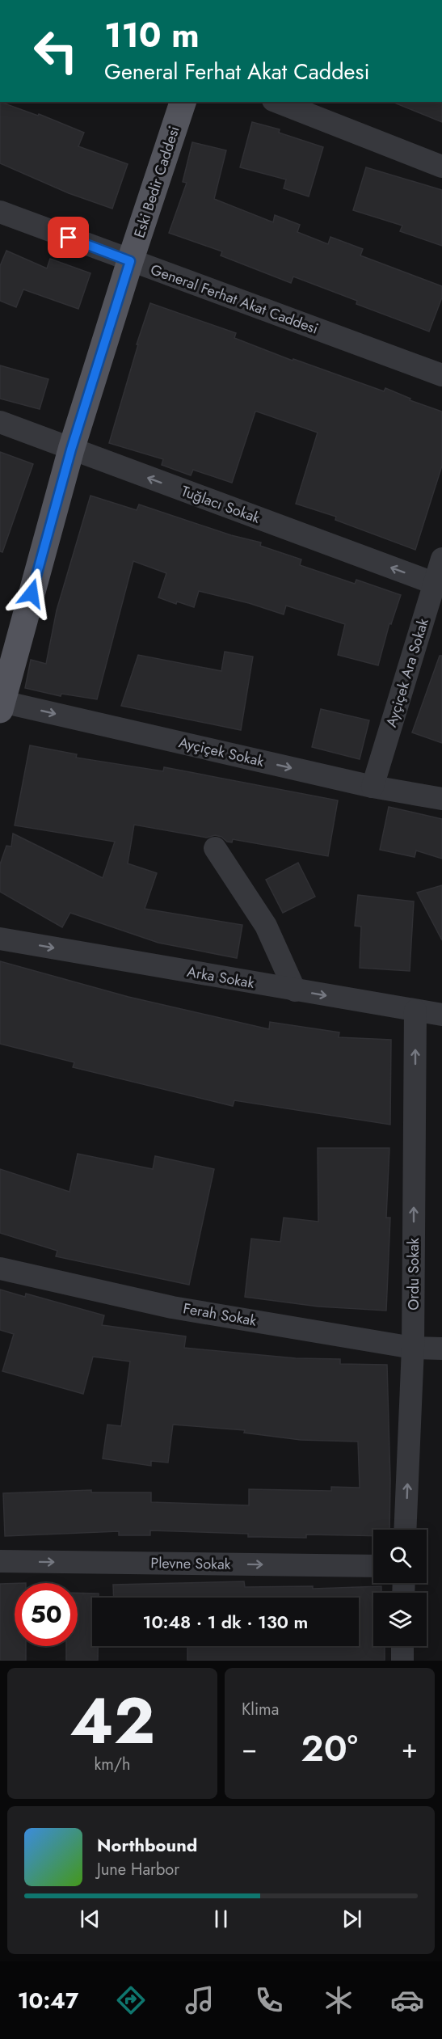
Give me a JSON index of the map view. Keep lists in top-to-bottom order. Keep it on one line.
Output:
{"streets":{"main road":["Eski Bedir Caddesi"],"street":["General Ferhat Akat Caddesi","Tuğlacı Sokak","Ayçiçek Ara Sokak","Ayçiçek Sokak","Arka Sokak","Ordu Sokak","Ferah Sokak","Plevne Sokak"]},"crossings":[["Eski Bedir Caddesi","General Ferhat Akat Caddesi"],["Eski Bedir Caddesi","Tuğlacı Sokak"],["Eski Bedir Caddesi","Ayçiçek Sokak"],["Tuğlacı Sokak","Ayçiçek Ara Sokak"],["Ayçiçek Ara Sokak","Ayçiçek Sokak"],["Arka Sokak","Ordu Sokak"],["Ordu Sokak","Ferah Sokak"]],"one_way":["Tuğlacı Sokak","Ayçiçek Sokak","Arka Sokak","Ordu Sokak","Plevne Sokak"],"page":{"turn":["110 m","General Ferhat Akat Caddesi"],"limit":"50","trip":"10:48 · 1 dk · 130 m","tile":[["42","km/h"],"Klima"],"heat":["−","20°","+"],"song":["Northbound","June Harbor"],"tabs":"10:47"}}
